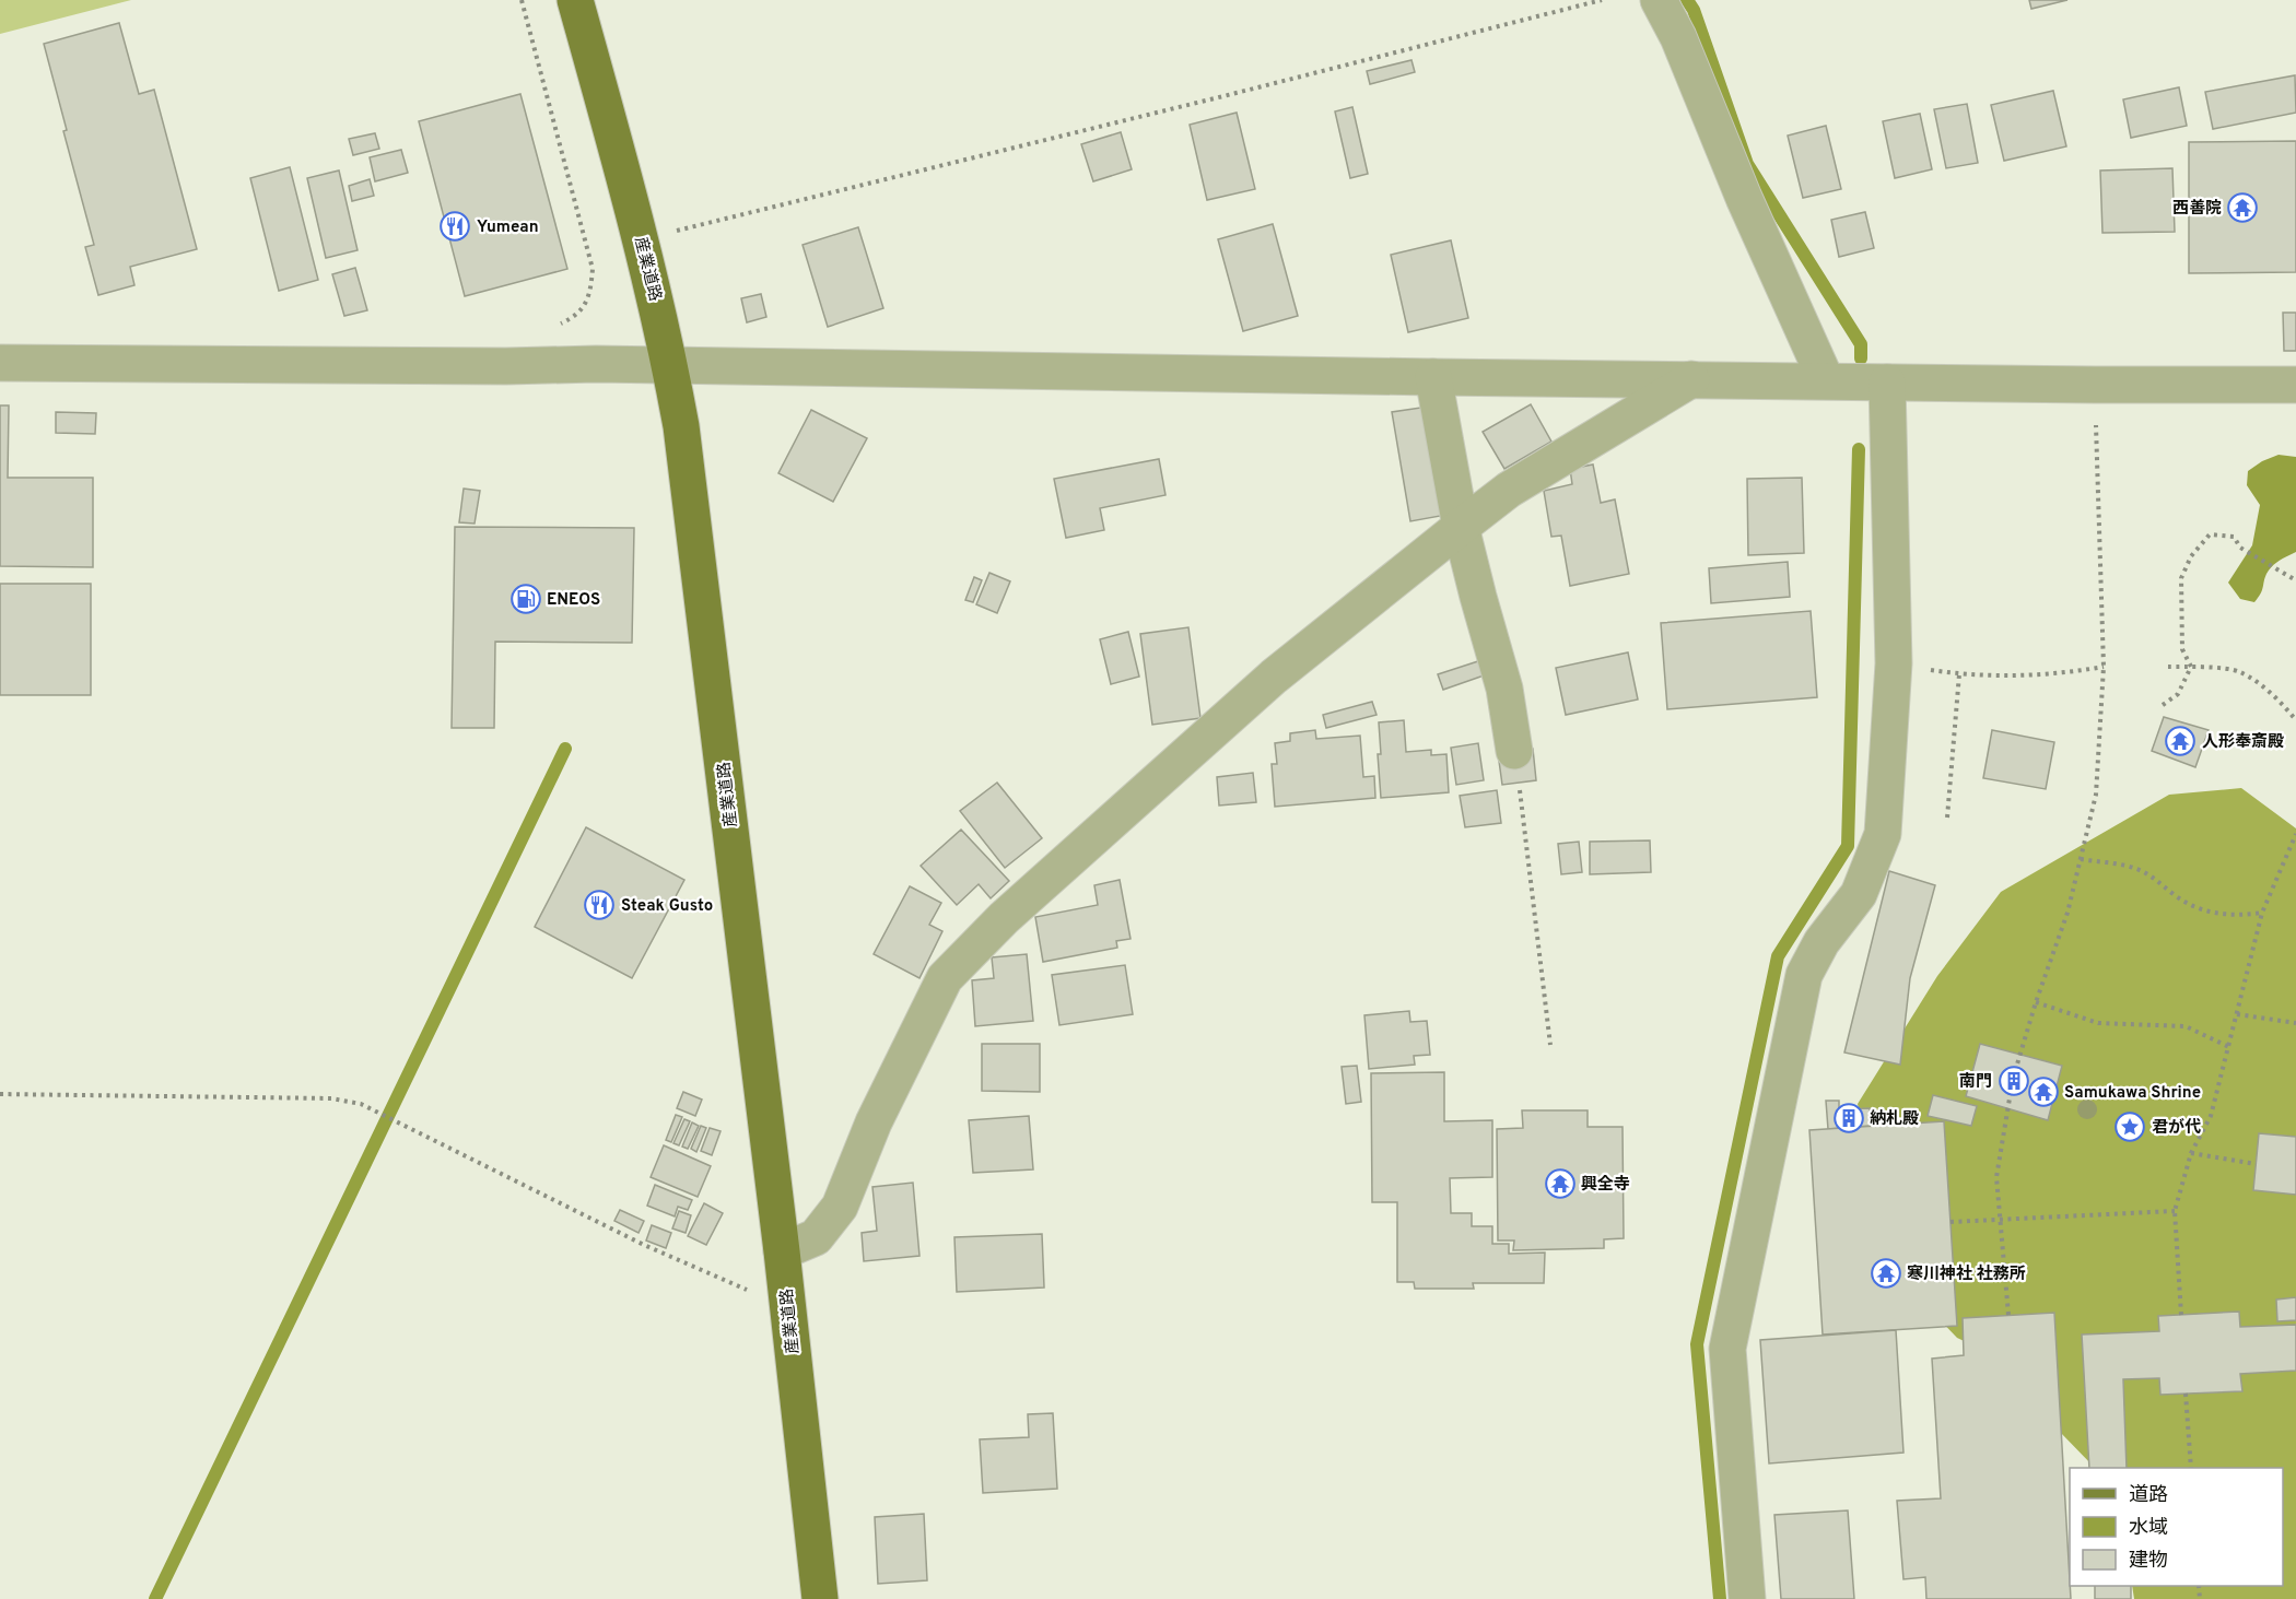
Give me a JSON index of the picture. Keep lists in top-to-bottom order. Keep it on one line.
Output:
{"streets":{"main road":["産業道路"]},"places":{"temple":["西善院","人形奉斎殿","Samukawa Shrine","興全寺","寒川神社 社務所"],"restaurant":["Yumean","Steak Gusto"],"fuel station":["ENEOS"],"building":["南門","納札殿"],"place":["君が代"]},"legend":["道路","水域","建物"]}
